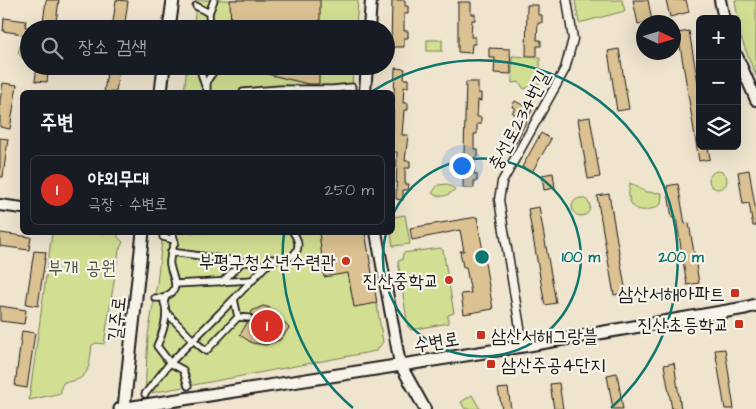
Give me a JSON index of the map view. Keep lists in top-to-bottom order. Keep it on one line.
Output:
{"streets":{"main road":["길주로","수변로"],"street":["충선로234번길"]},"crossings":[["충선로234번길","수변로"],["길주로","수변로"]],"parks":["부개 공원"],"places":{"other":["부평구청소년수련관","진산중학교"],"transit":["삼산서해아파트","진산초등학교","삼산서해그랑블","삼산주공4단지"]},"north":"right","page":{"map_buttons":["+","−"],"search":"장소 검색","heading":"주변","list":[{"mark":"1","name":"야외무대","note":"극장 · 수변로","value":"250 m"}],"pins":"1"},"rings":["100 m","200 m"]}
